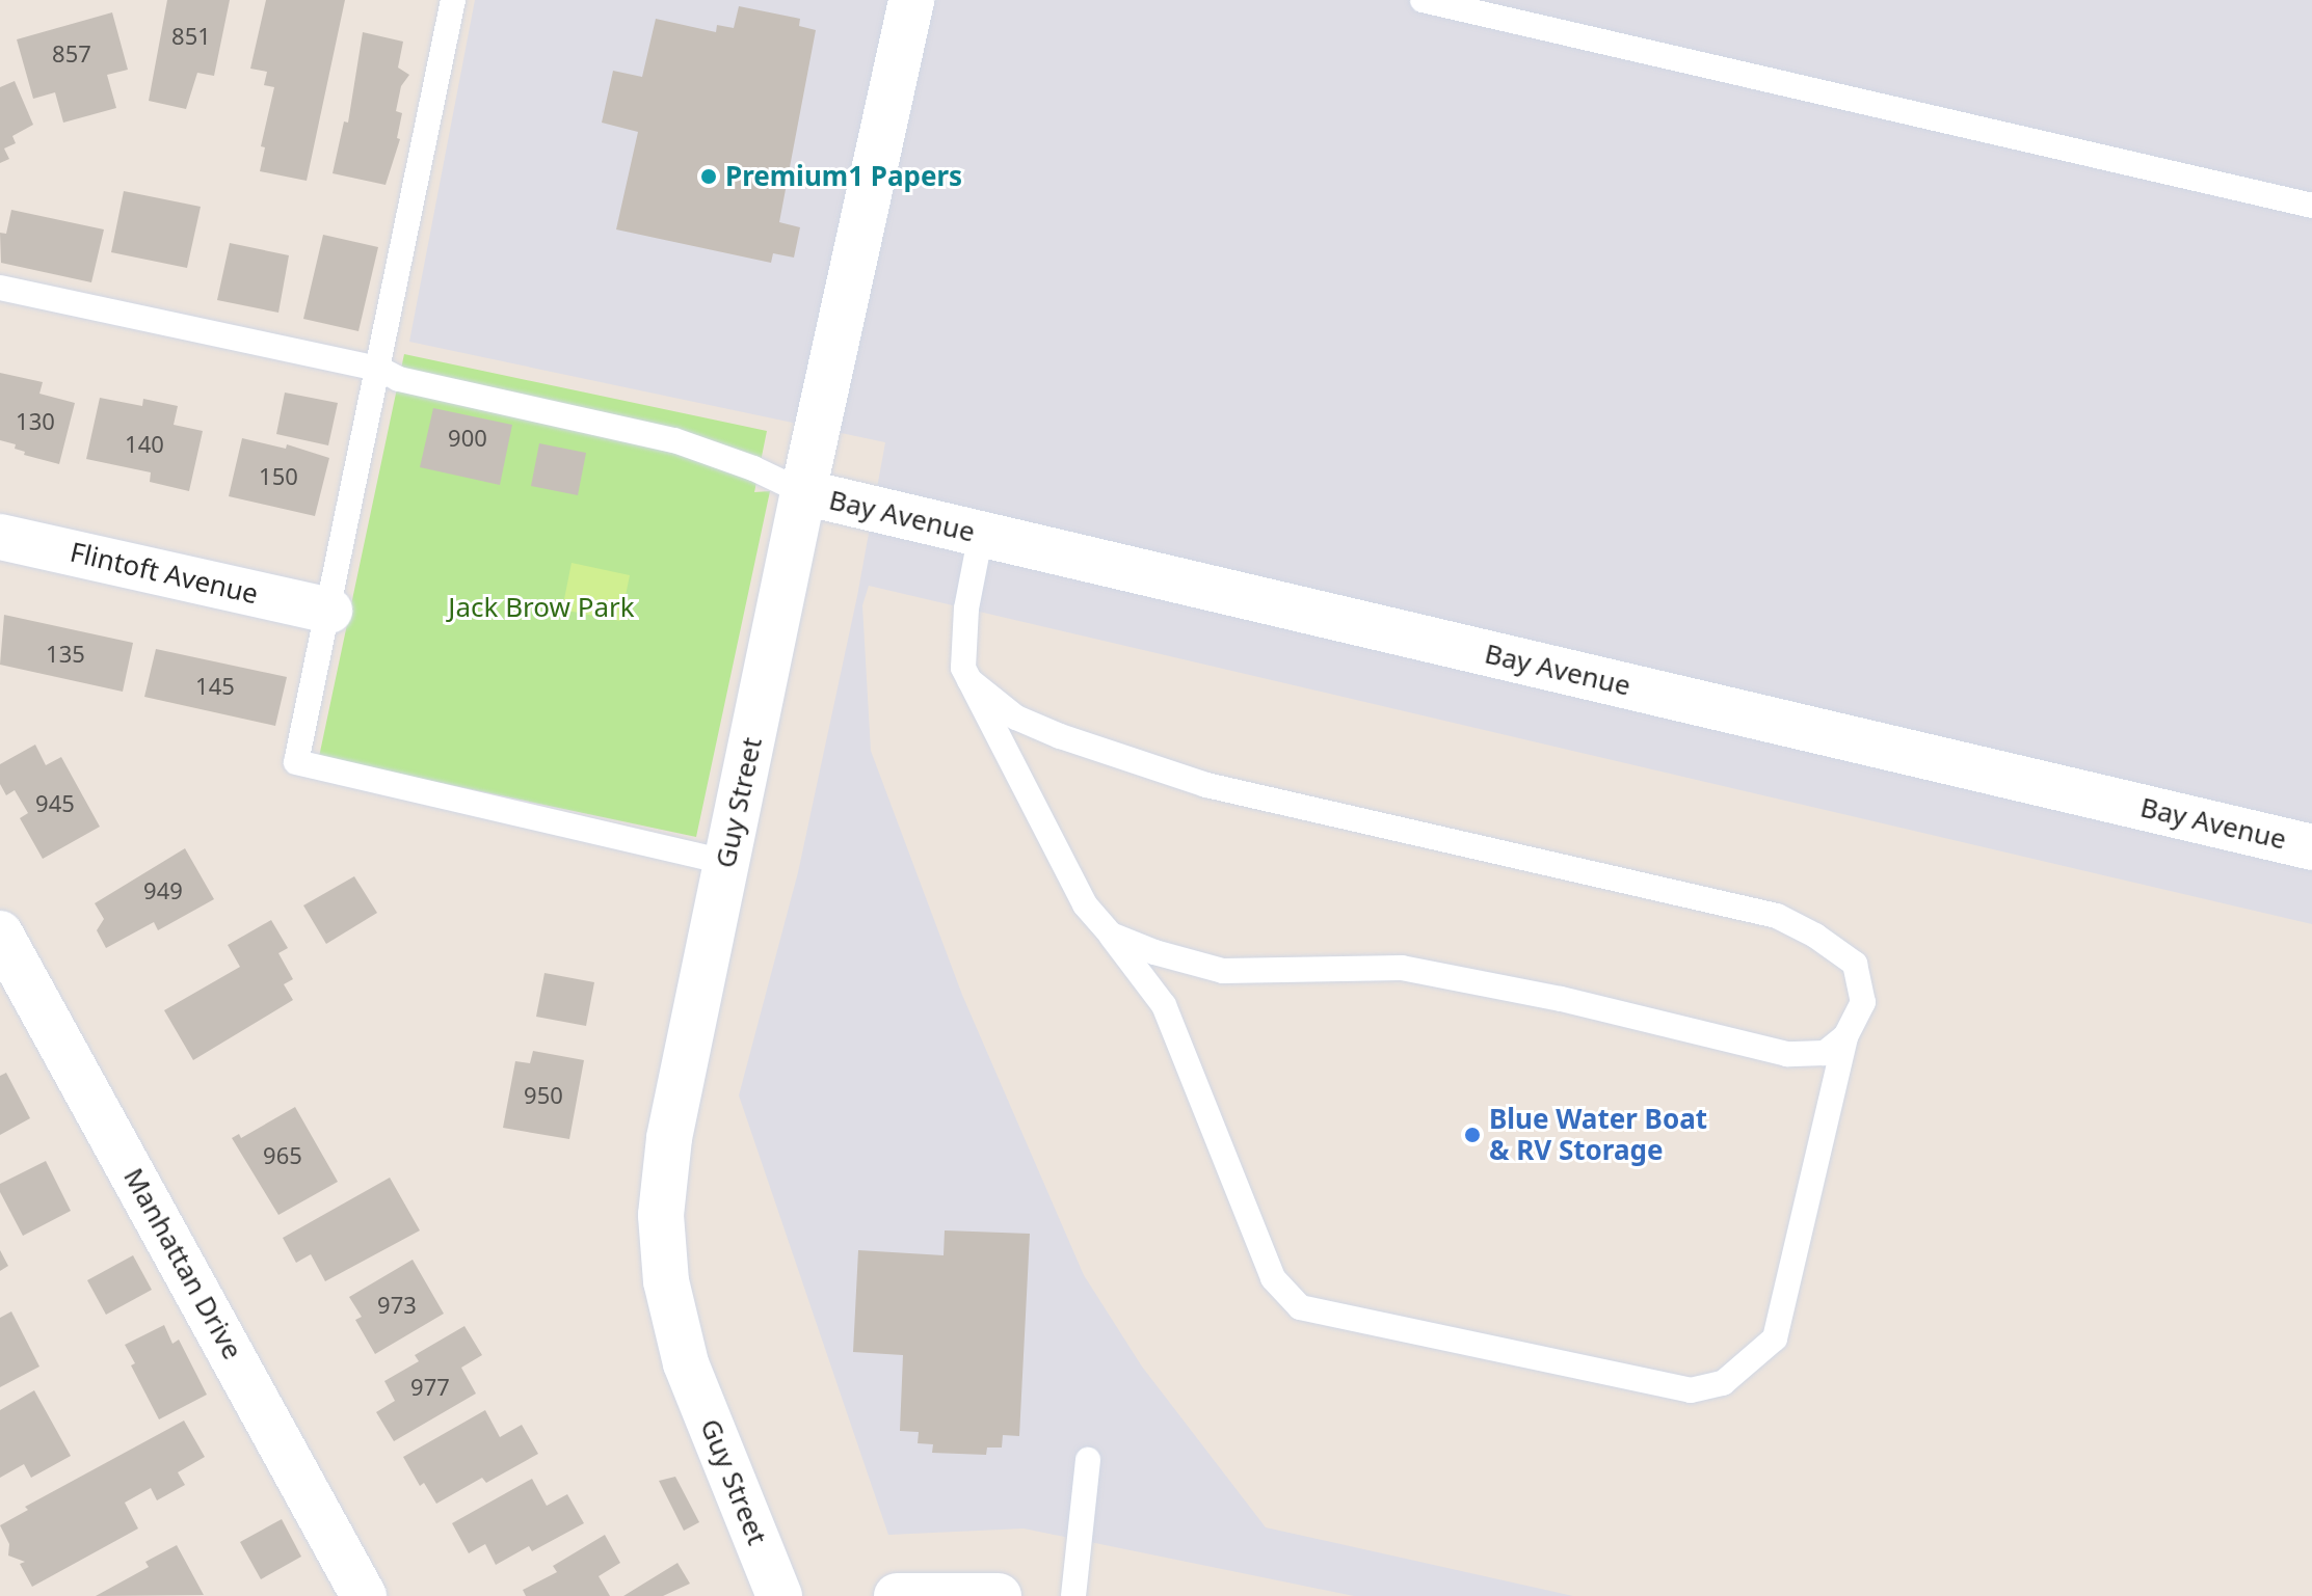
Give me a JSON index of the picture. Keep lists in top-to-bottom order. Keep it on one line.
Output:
{"streets":{"street":["Bay Avenue","Flintoft Avenue","Guy Street","Manhattan Drive"]},"crossings":[["Bay Avenue","Guy Street"]],"parks":["Jack Brow Park"],"places":["Premium1 Papers","Blue Water Boat & RV Storage"],"house_numbers":["851","857","130","900","140","150","135","145","945","949","950","965","973","977"]}
